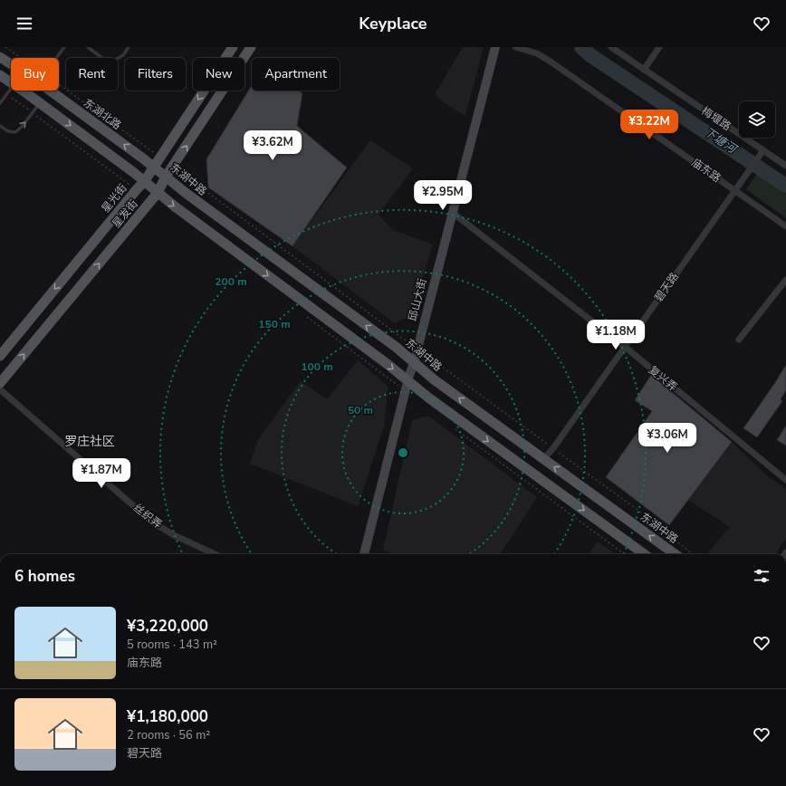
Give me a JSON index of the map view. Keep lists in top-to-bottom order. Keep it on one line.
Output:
{"streets":{"main road":["东湖北路","东湖中路","星光街","星发街","邱山大街"],"street":["梅堰路","庙东路","碧天路","复兴弄","丝织弄"]},"crossings":[["东湖北路","东湖中路"],["东湖北路","星光街"],["梅堰路","碧天路"],["庙东路","碧天路"],["东湖中路","星光街"],["东湖中路","星发街"],["东湖中路","碧天路"],["东湖中路","邱山大街"],["碧天路","复兴弄"],["邱山大街","复兴弄"]],"one_way":["星光街","星发街"],"districts":["罗庄社区"],"water":["下塘河"],"page":{"header":"Keyplace","chip":["Buy","Rent","Filters","New","Apartment"],"price":["¥3.22M","¥3.62M","¥2.95M","¥1.18M","¥3.06M","¥1.87M"],"heading":"6 homes","list":[{"name":"¥3,220,000","note":"5 rooms · 143 m² · 庙东路"},{"name":"¥1,180,000","note":"2 rooms · 56 m² · 碧天路"}]},"rings":["200 m","150 m","100 m","50 m"]}
